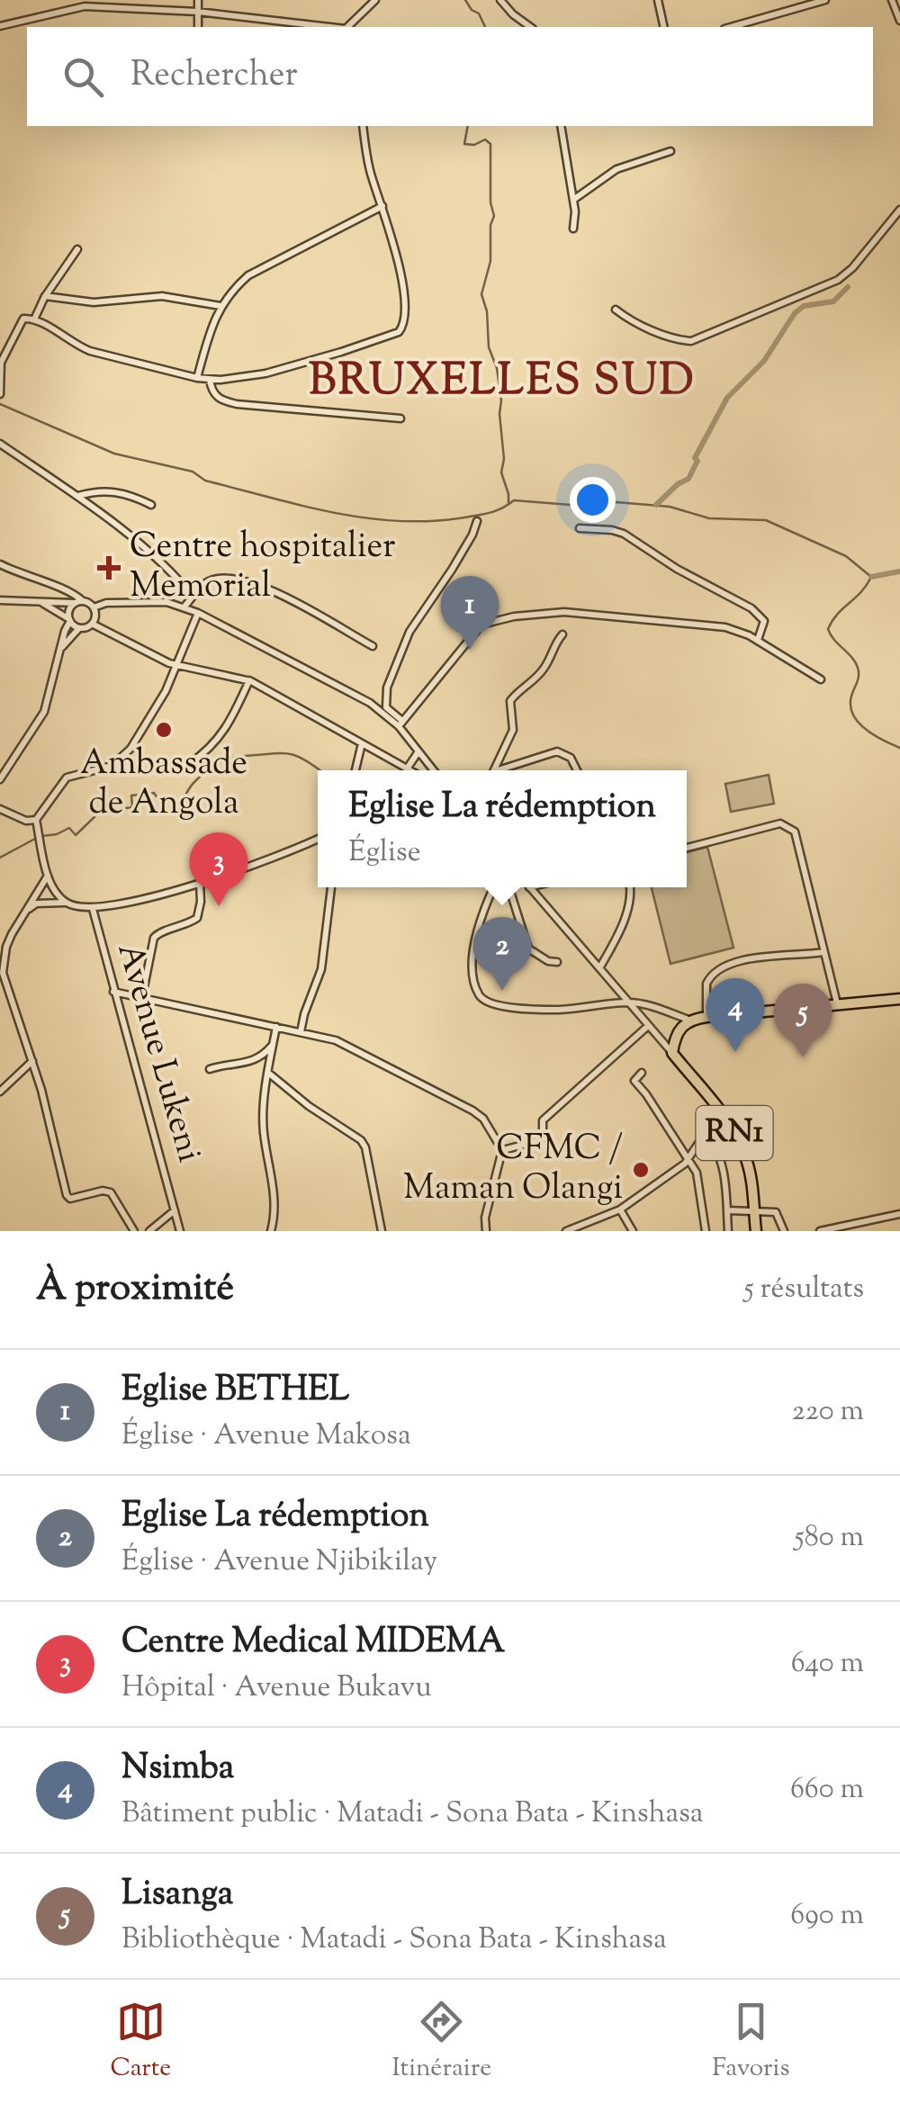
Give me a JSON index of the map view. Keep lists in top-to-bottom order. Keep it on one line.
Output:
{"streets":{"highway":["RN1"],"street":["Avenue Lukeni"]},"districts":["BRUXELLES SUD"],"places":{"health":["Centre hospitalier Memorial"],"other":["Ambassade de Angola","CFMC / Maman Olangi"]},"page":{"search":"Rechercher","pins":["1","3","2","4","5"],"popup":["Eglise La rédemption","Église"],"heading":["À proximité","5 résultats"],"list":[{"mark":"1","name":"Eglise BETHEL","note":"Église · Avenue Makosa","value":"220 m"},{"mark":"2","name":"Eglise La rédemption","note":"Église · Avenue Njibikilay","value":"580 m"},{"mark":"3","name":"Centre Medical MIDEMA","note":"Hôpital · Avenue Bukavu","value":"640 m"},{"mark":"4","name":"Nsimba","note":"Bâtiment public · Matadi - Sona Bata - Kinshasa","value":"660 m"},{"mark":"5","name":"Lisanga","note":"Bibliothèque · Matadi - Sona Bata - Kinshasa","value":"690 m"}],"nav":["Carte","Itinéraire","Favoris"]}}
